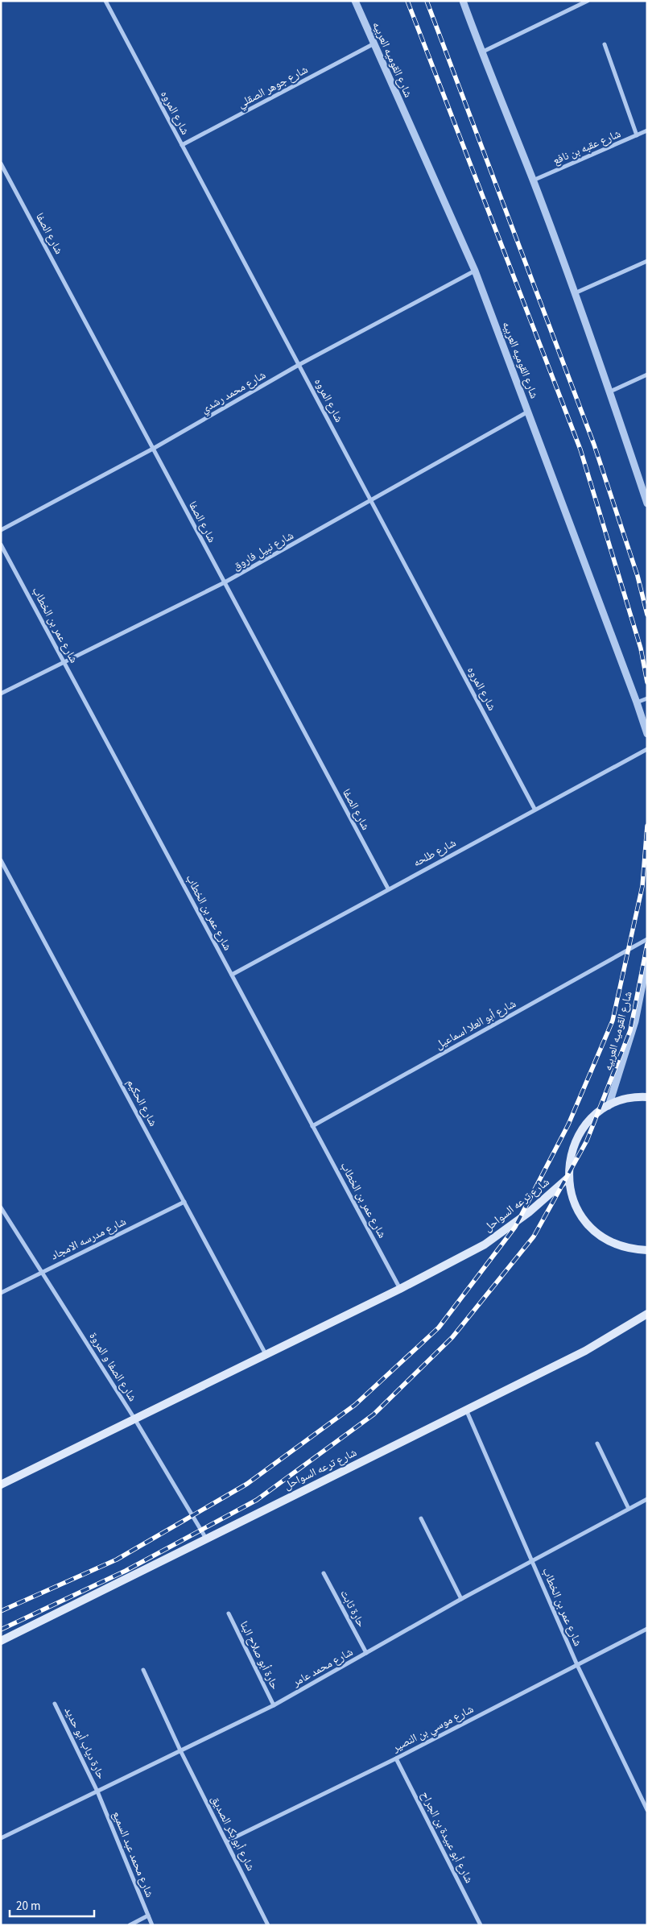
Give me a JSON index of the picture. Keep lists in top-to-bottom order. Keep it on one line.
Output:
{"streets":{"main road":["شارع ترعه السواحل"],"street":["شارع القوميه العربيه","شارع جوهر الصقلي","شارع المروه","شارع عقبه بن نافع","شارع الصفا","شارع محمد رشدي","شارع نبيل فاروق","شارع عمر بن الخطاب","شارع طلحه","شارع أبو العلا اسماعيل","شارع الحكيم","شارع مدرسه الامجاد","شارع الصفا و المروة","حارة ثابت","حارة أبو صلاح البنا","شارع محمد عامر","شارع موسي بن النصير","حارة دياب أبو حديد","شارع أبو بكر الصديق","شارع أبو عبيدة بن الجراح","شارع محمد عبد السميع"]},"crossings":[["شارع القوميه العربيه","شارع جوهر الصقلي"],["شارع القوميه العربيه","شارع محمد رشدي"],["شارع القوميه العربيه","شارع نبيل فاروق"],["شارع جوهر الصقلي","شارع المروه"],["شارع المروه","شارع محمد رشدي"],["شارع المروه","شارع نبيل فاروق"],["شارع المروه","شارع طلحه"],["شارع الصفا","شارع محمد رشدي"],["شارع الصفا","شارع نبيل فاروق"],["شارع الصفا","شارع طلحه"],["شارع نبيل فاروق","شارع عمر بن الخطاب"],["شارع عمر بن الخطاب","شارع طلحه"],["شارع عمر بن الخطاب","شارع أبو العلا اسماعيل"],["شارع عمر بن الخطاب","شارع ترعه السواحل"],["شارع عمر بن الخطاب","شارع محمد عامر"],["شارع عمر بن الخطاب","شارع موسي بن النصير"],["شارع الحكيم","شارع ترعه السواحل"],["شارع الحكيم","شارع مدرسه الامجاد"],["شارع ترعه السواحل","شارع الصفا و المروة"],["شارع مدرسه الامجاد","شارع الصفا و المروة"],["حارة ثابت","شارع محمد عامر"],["حارة أبو صلاح البنا","شارع محمد عامر"],["شارع محمد عامر","حارة دياب أبو حديد"],["شارع محمد عامر","شارع أبو بكر الصديق"],["شارع محمد عامر","شارع محمد عبد السميع"],["شارع موسي بن النصير","شارع أبو بكر الصديق"],["شارع موسي بن النصير","شارع أبو عبيدة بن الجراح"],["حارة دياب أبو حديد","شارع محمد عبد السميع"]],"scale_bar":"20 m"}
